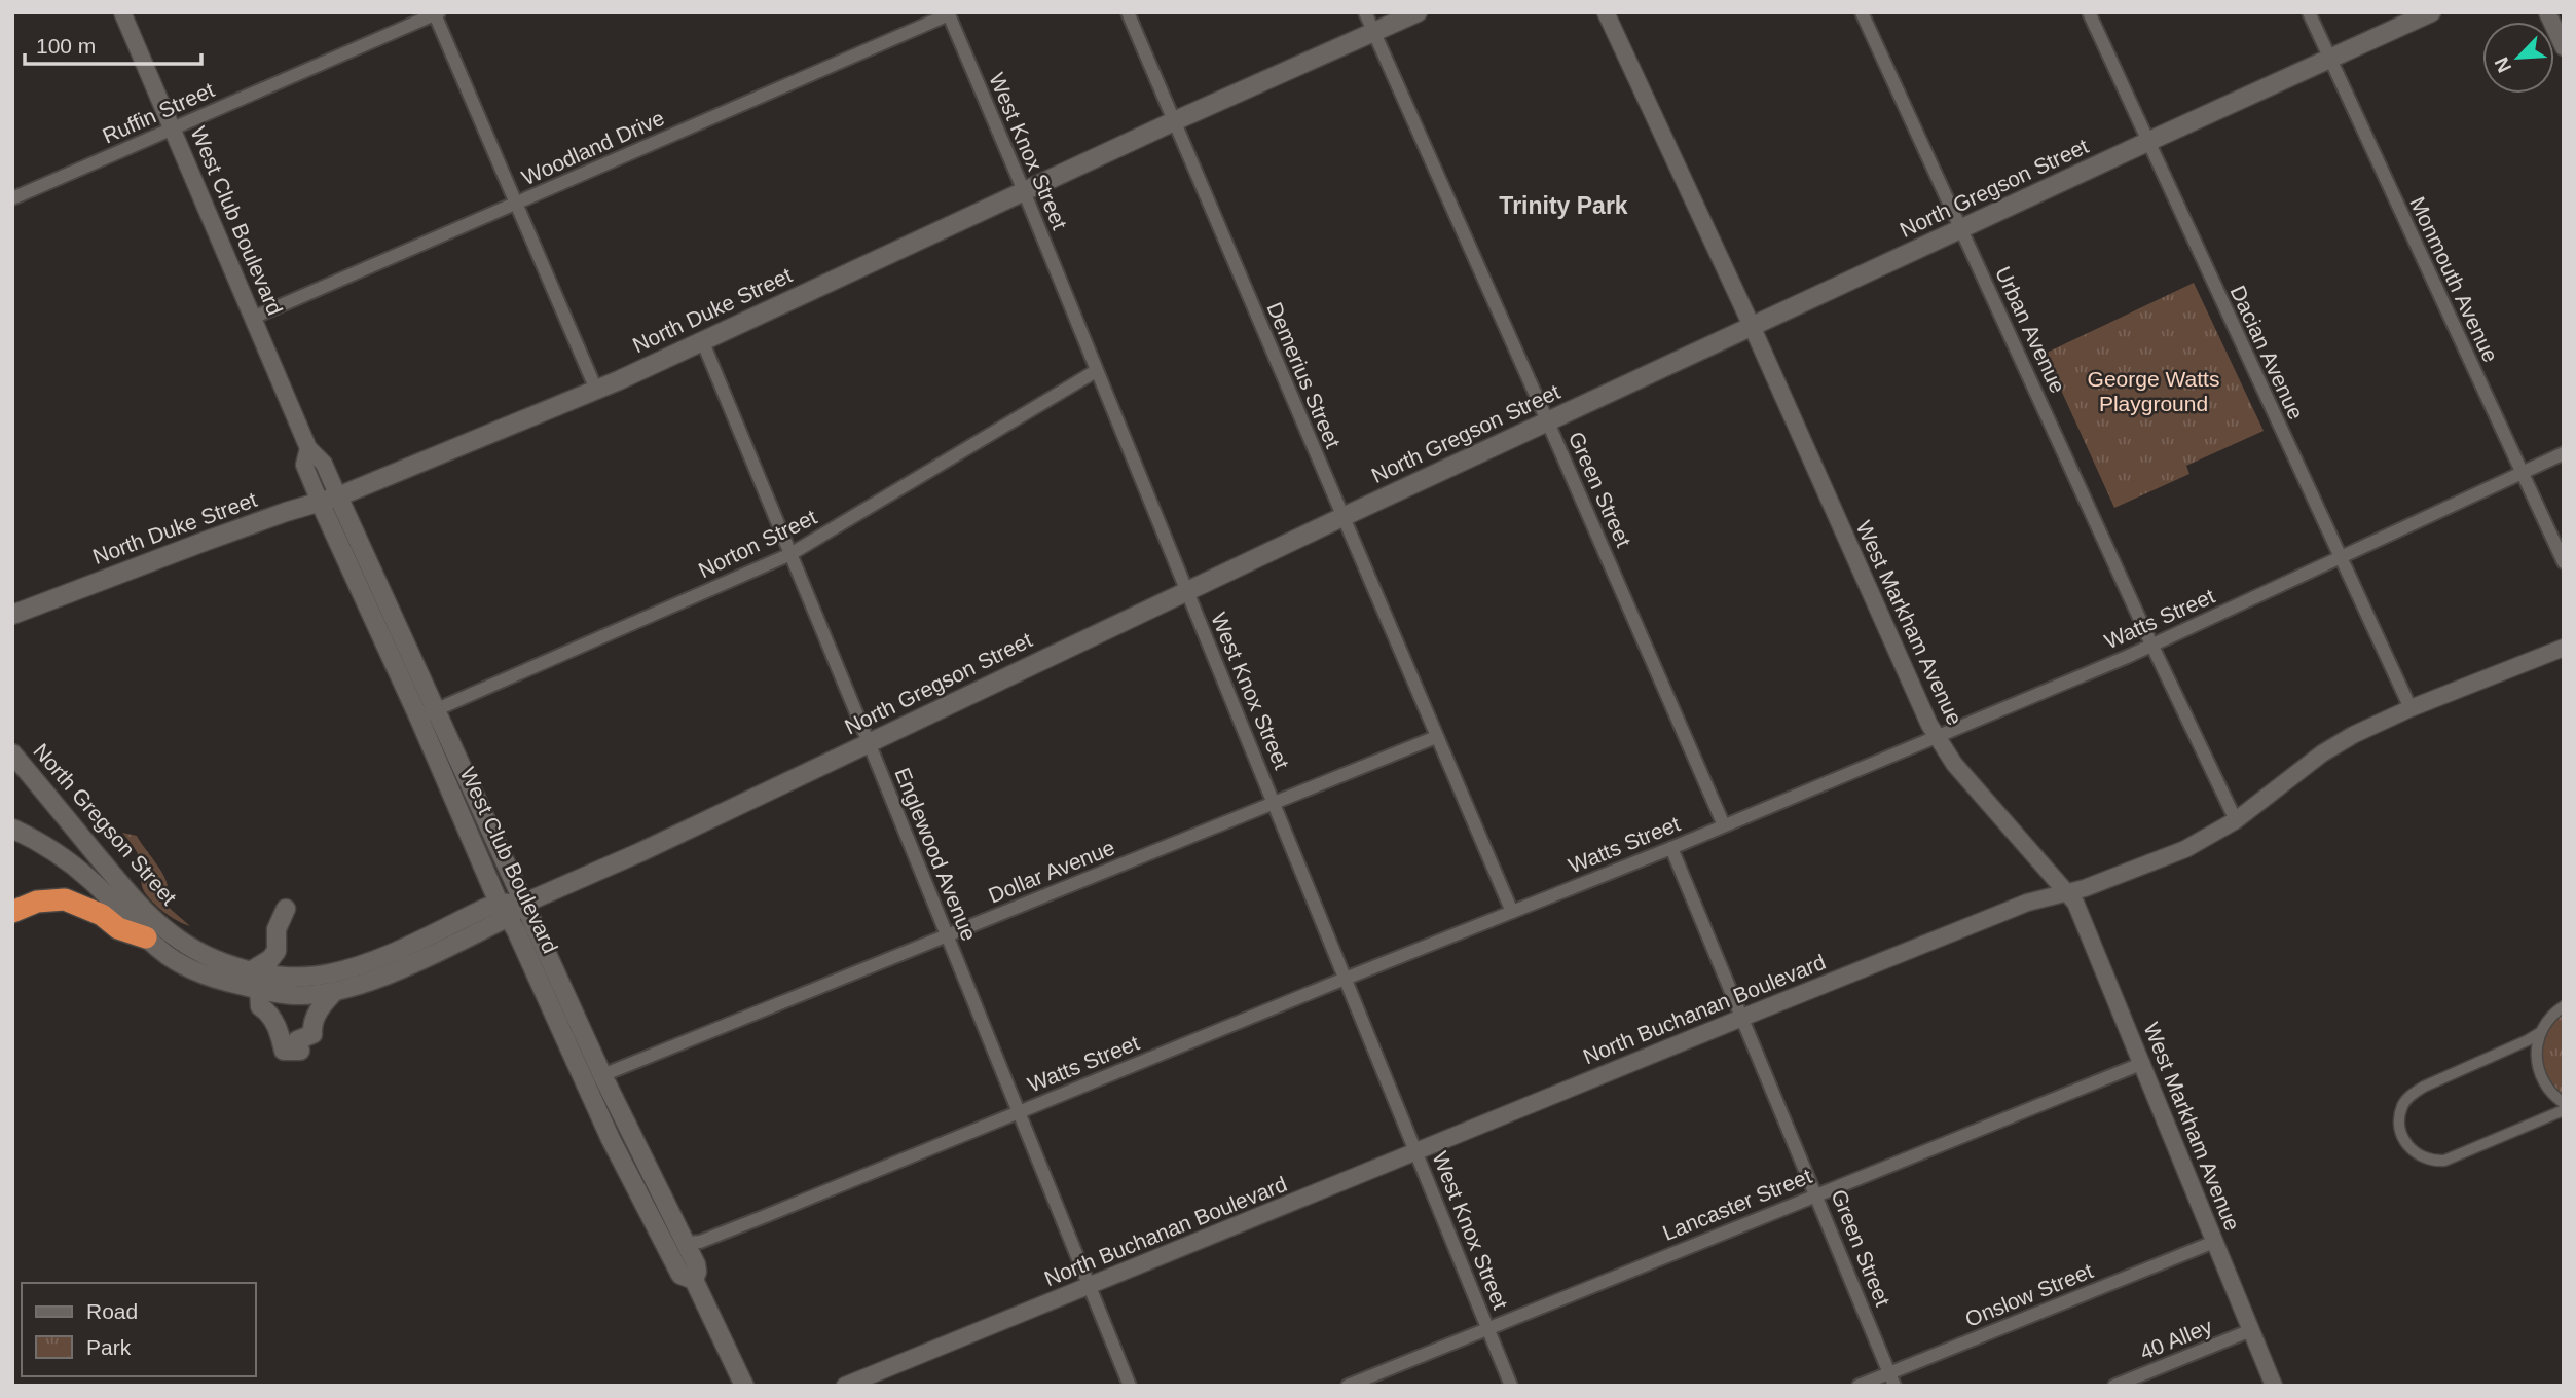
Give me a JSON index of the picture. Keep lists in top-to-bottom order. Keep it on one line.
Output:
{"streets":{"main road":["North Gregson Street","West Club Boulevard","North Duke Street"],"street":["Ruffin Street","Woodland Drive","West Knox Street","Monmouth Avenue","Urban Avenue","Dacian Avenue","Demerius Street","Green Street","Norton Street","Watts Street","West Markham Avenue","Englewood Avenue","Dollar Avenue","North Buchanan Boulevard","Lancaster Street","Onslow Street","40 Alley"]},"crossings":[["Ruffin Street","West Club Boulevard"],["Woodland Drive","West Knox Street"],["Woodland Drive","West Club Boulevard"],["West Knox Street","North Gregson Street"],["West Knox Street","North Duke Street"],["West Knox Street","Norton Street"],["West Knox Street","Watts Street"],["West Knox Street","Dollar Avenue"],["West Knox Street","North Buchanan Boulevard"],["West Knox Street","Lancaster Street"],["North Gregson Street","West Club Boulevard"],["North Gregson Street","Monmouth Avenue"],["North Gregson Street","Urban Avenue"],["North Gregson Street","Dacian Avenue"],["North Gregson Street","Demerius Street"],["North Gregson Street","Green Street"],["North Gregson Street","West Markham Avenue"],["North Gregson Street","Englewood Avenue"],["West Club Boulevard","North Duke Street"],["West Club Boulevard","Norton Street"],["West Club Boulevard","Watts Street"],["West Club Boulevard","Dollar Avenue"],["Monmouth Avenue","Watts Street"],["North Duke Street","Demerius Street"],["North Duke Street","Green Street"],["North Duke Street","Englewood Avenue"],["Urban Avenue","Watts Street"],["Urban Avenue","North Buchanan Boulevard"],["Dacian Avenue","Watts Street"],["Dacian Avenue","North Buchanan Boulevard"],["Demerius Street","Watts Street"],["Demerius Street","Dollar Avenue"],["Green Street","Watts Street"],["Green Street","North Buchanan Boulevard"],["Green Street","Lancaster Street"],["Green Street","Onslow Street"],["Norton Street","Englewood Avenue"],["Watts Street","West Markham Avenue"],["Watts Street","Englewood Avenue"],["West Markham Avenue","North Buchanan Boulevard"],["West Markham Avenue","Lancaster Street"],["West Markham Avenue","Onslow Street"],["West Markham Avenue","40 Alley"],["Englewood Avenue","Dollar Avenue"],["Englewood Avenue","North Buchanan Boulevard"]],"districts":["Trinity Park"],"parks":["George Watts Playground"],"legend":["Road","Park"],"scale_bar":"100 m","north":"bottom left"}
